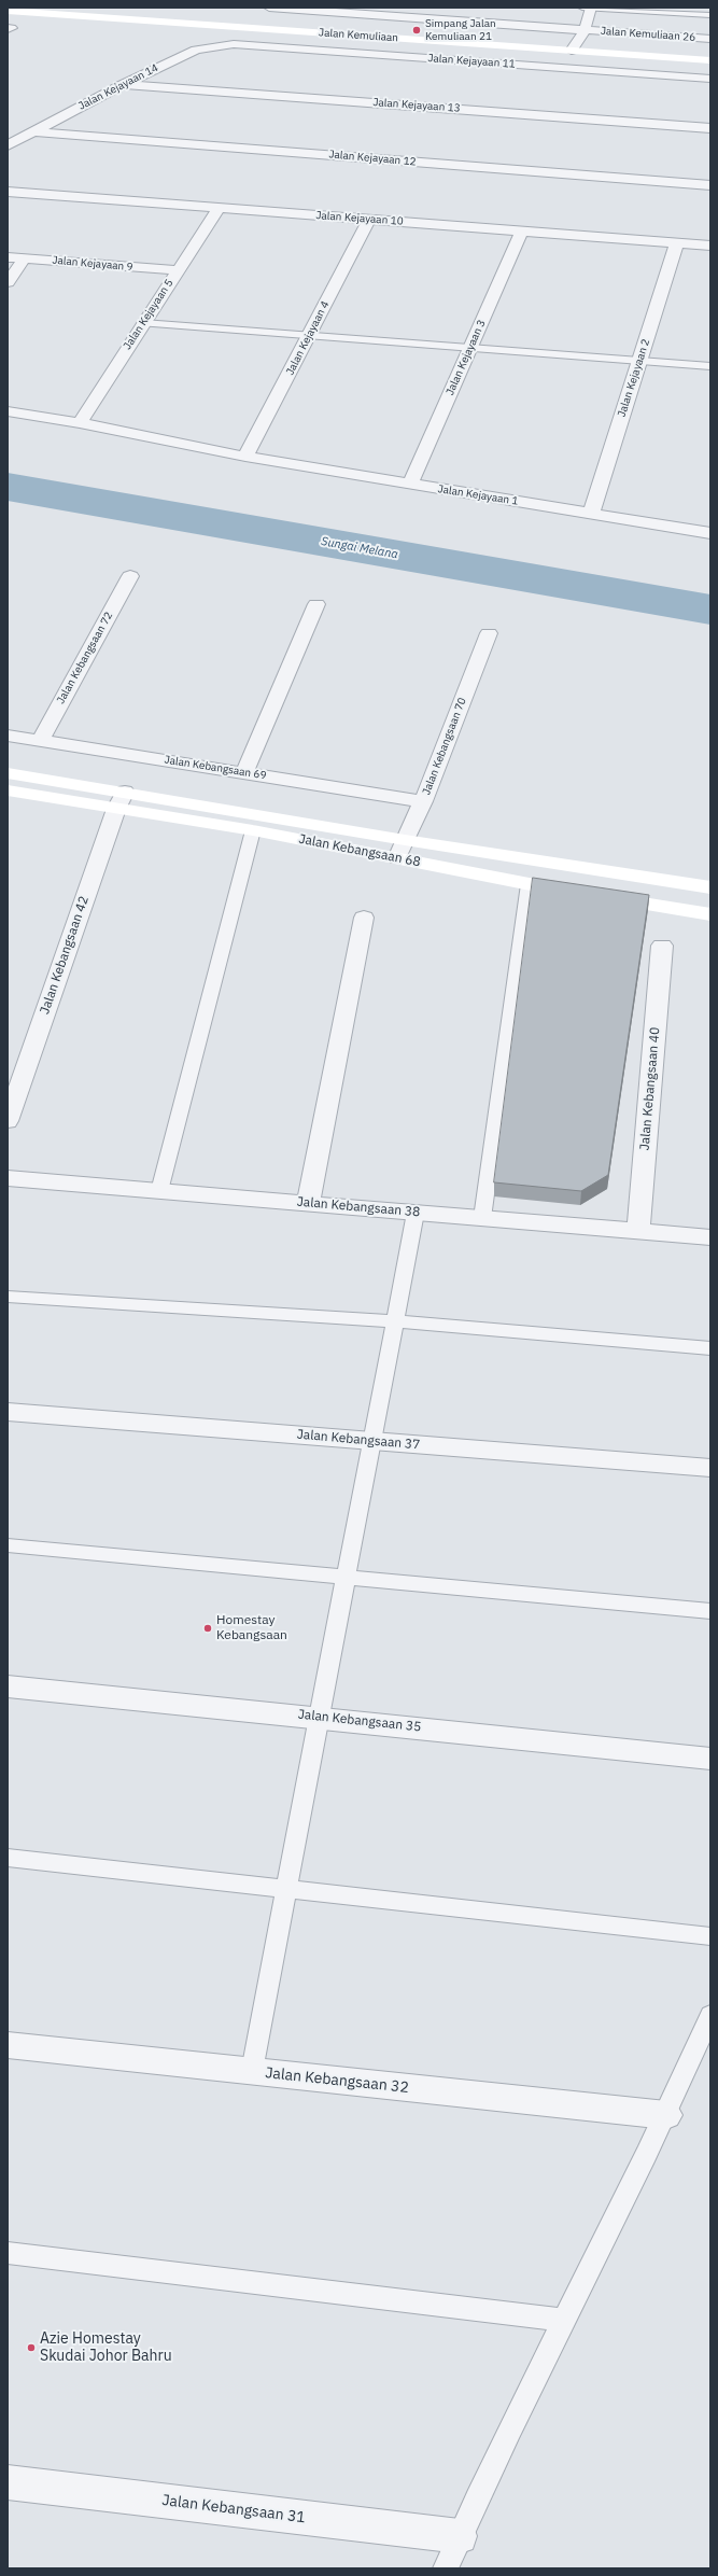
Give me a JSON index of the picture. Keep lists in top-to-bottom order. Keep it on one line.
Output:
{"streets":{"street":["Jalan Kemuliaan 26","Jalan Kemuliaan","Jalan Kejayaan 11","Jalan Kejayaan 14","Jalan Kejayaan 13","Jalan Kejayaan 12","Jalan Kejayaan 10","Jalan Kejayaan 9","Jalan Kejayaan 5","Jalan Kejayaan 4","Jalan Kejayaan 3","Jalan Kejayaan 2","Jalan Kejayaan 1","Jalan Kebangsaan 72","Jalan Kebangsaan 70","Jalan Kebangsaan 69","Jalan Kebangsaan 68","Jalan Kebangsaan 42","Jalan Kebangsaan 40","Jalan Kebangsaan 38","Jalan Kebangsaan 37","Jalan Kebangsaan 35","Jalan Kebangsaan 32","Jalan Kebangsaan 31"]},"crossings":[["Jalan Kejayaan 11","Jalan Kejayaan 14"],["Jalan Kejayaan 14","Jalan Kejayaan 13"],["Jalan Kejayaan 14","Jalan Kejayaan 12"],["Jalan Kejayaan 10","Jalan Kejayaan 5"],["Jalan Kejayaan 10","Jalan Kejayaan 4"],["Jalan Kejayaan 10","Jalan Kejayaan 3"],["Jalan Kejayaan 10","Jalan Kejayaan 2"],["Jalan Kejayaan 9","Jalan Kejayaan 5"],["Jalan Kejayaan 5","Jalan Kejayaan 1"],["Jalan Kejayaan 4","Jalan Kejayaan 1"],["Jalan Kejayaan 3","Jalan Kejayaan 1"],["Jalan Kejayaan 2","Jalan Kejayaan 1"],["Jalan Kebangsaan 72","Jalan Kebangsaan 69"],["Jalan Kebangsaan 70","Jalan Kebangsaan 69"],["Jalan Kebangsaan 70","Jalan Kebangsaan 68"],["Jalan Kebangsaan 68","Jalan Kebangsaan 42"],["Jalan Kebangsaan 40","Jalan Kebangsaan 38"]],"water":["Sungai Melana"],"places":["Simpang Jalan Kemuliaan 21","Homestay Kebangsaan","Azie Homestay Skudai Johor Bahru"]}
